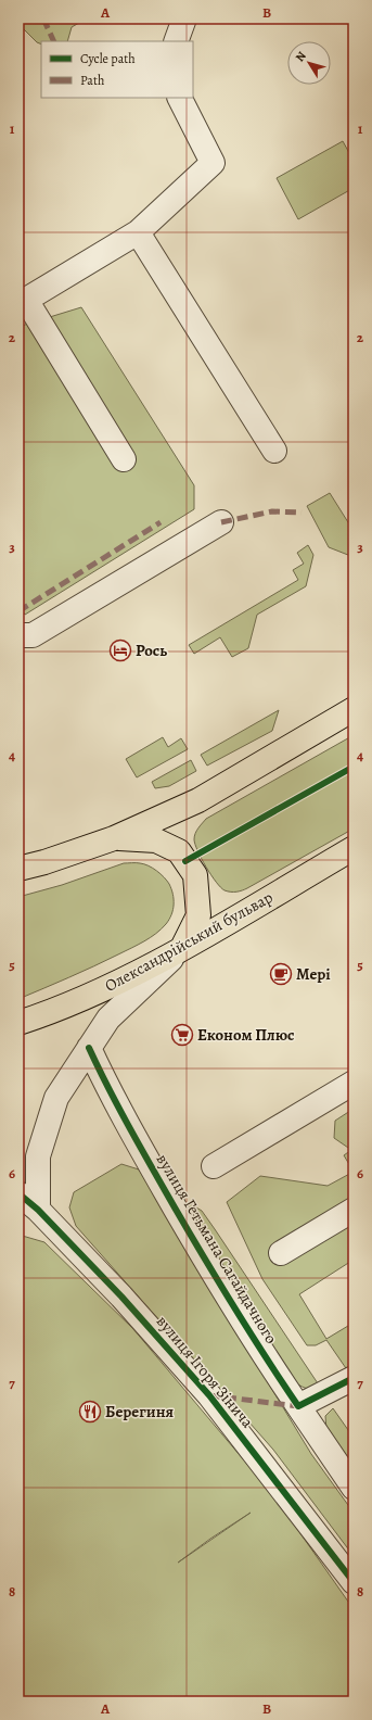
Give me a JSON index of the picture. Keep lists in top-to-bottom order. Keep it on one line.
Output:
{"streets":{"main road":["Олександрійський бульвар"],"street":["вулиця Гетьмана Сагайдачного","вулиця Ігоря Зінича"]},"places":{"hotel":["Рось"],"cafe":["Мері"],"supermarket":["Економ Плюс"],"restaurant":["Берегиня"]},"legend":["Cycle path","Path"],"north":"top left","grid":{"columns":["A","B"],"rows":["1","2","3","4","5","6","7","8"]}}
